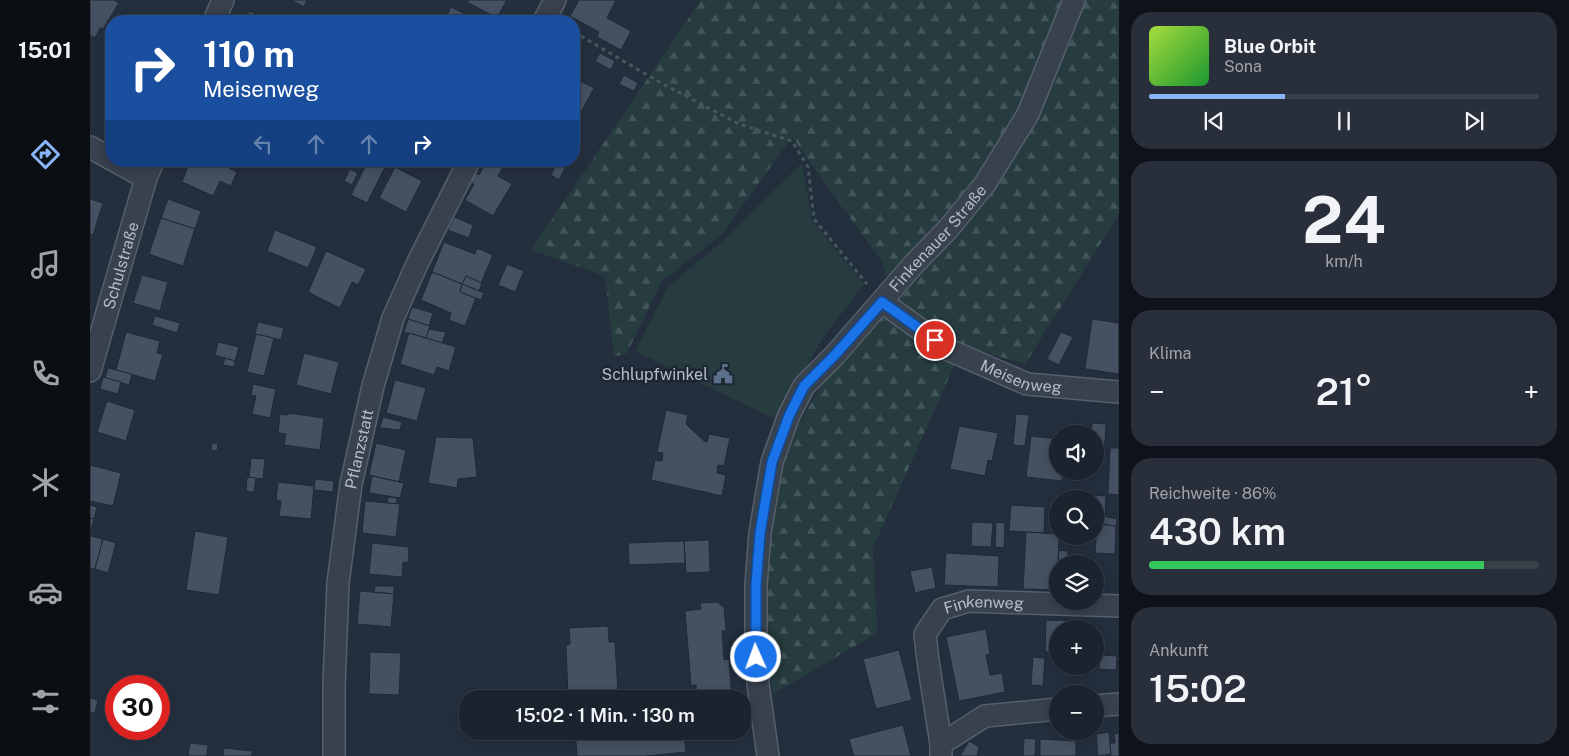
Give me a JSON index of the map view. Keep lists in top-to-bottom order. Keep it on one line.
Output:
{"streets":{"street":["Finkenauer Straße","Schulstraße","Meisenweg","Pflanzstatt","Finkenweg"]},"crossings":[["Finkenauer Straße","Meisenweg"]],"places":{"public building":["Schlupfwinkel"]},"page":{"tabs":"15:01","turn":["110 m","Meisenweg"],"song":["Blue Orbit","Sona"],"tile":[["24","km/h"],"Klima",["Reichweite · 86%","430 km"],["Ankunft","15:02"]],"heat":["−","21°","+"],"map_buttons":["+","−"],"limit":"30","trip":"15:02 · 1 Min. · 130 m"}}
